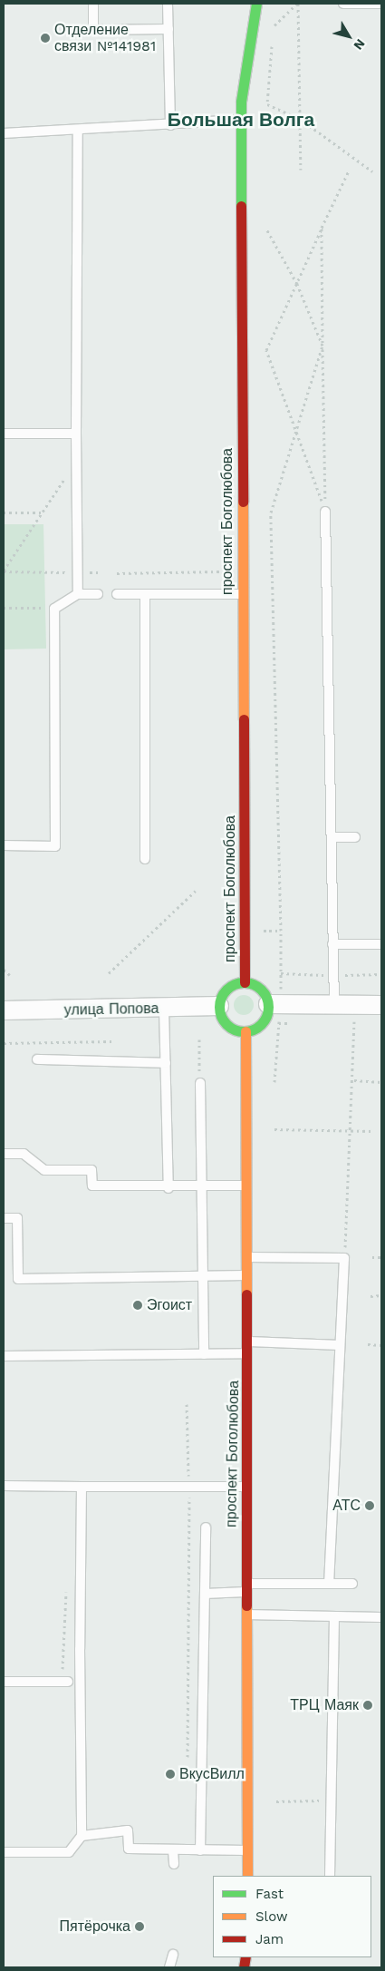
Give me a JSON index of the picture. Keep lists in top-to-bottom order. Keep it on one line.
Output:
{"streets":{"main road":["проспект Боголюбова"],"street":["улица Попова"]},"crossings":[["проспект Боголюбова","улица Попова"]],"districts":["Большая Волга"],"places":["Отделение связи №141981","Эгоист","АТС","ТРЦ Маяк","ВкусВилл","Пятёрочка"],"legend":["Fast","Slow","Jam"],"north":"bottom right"}
